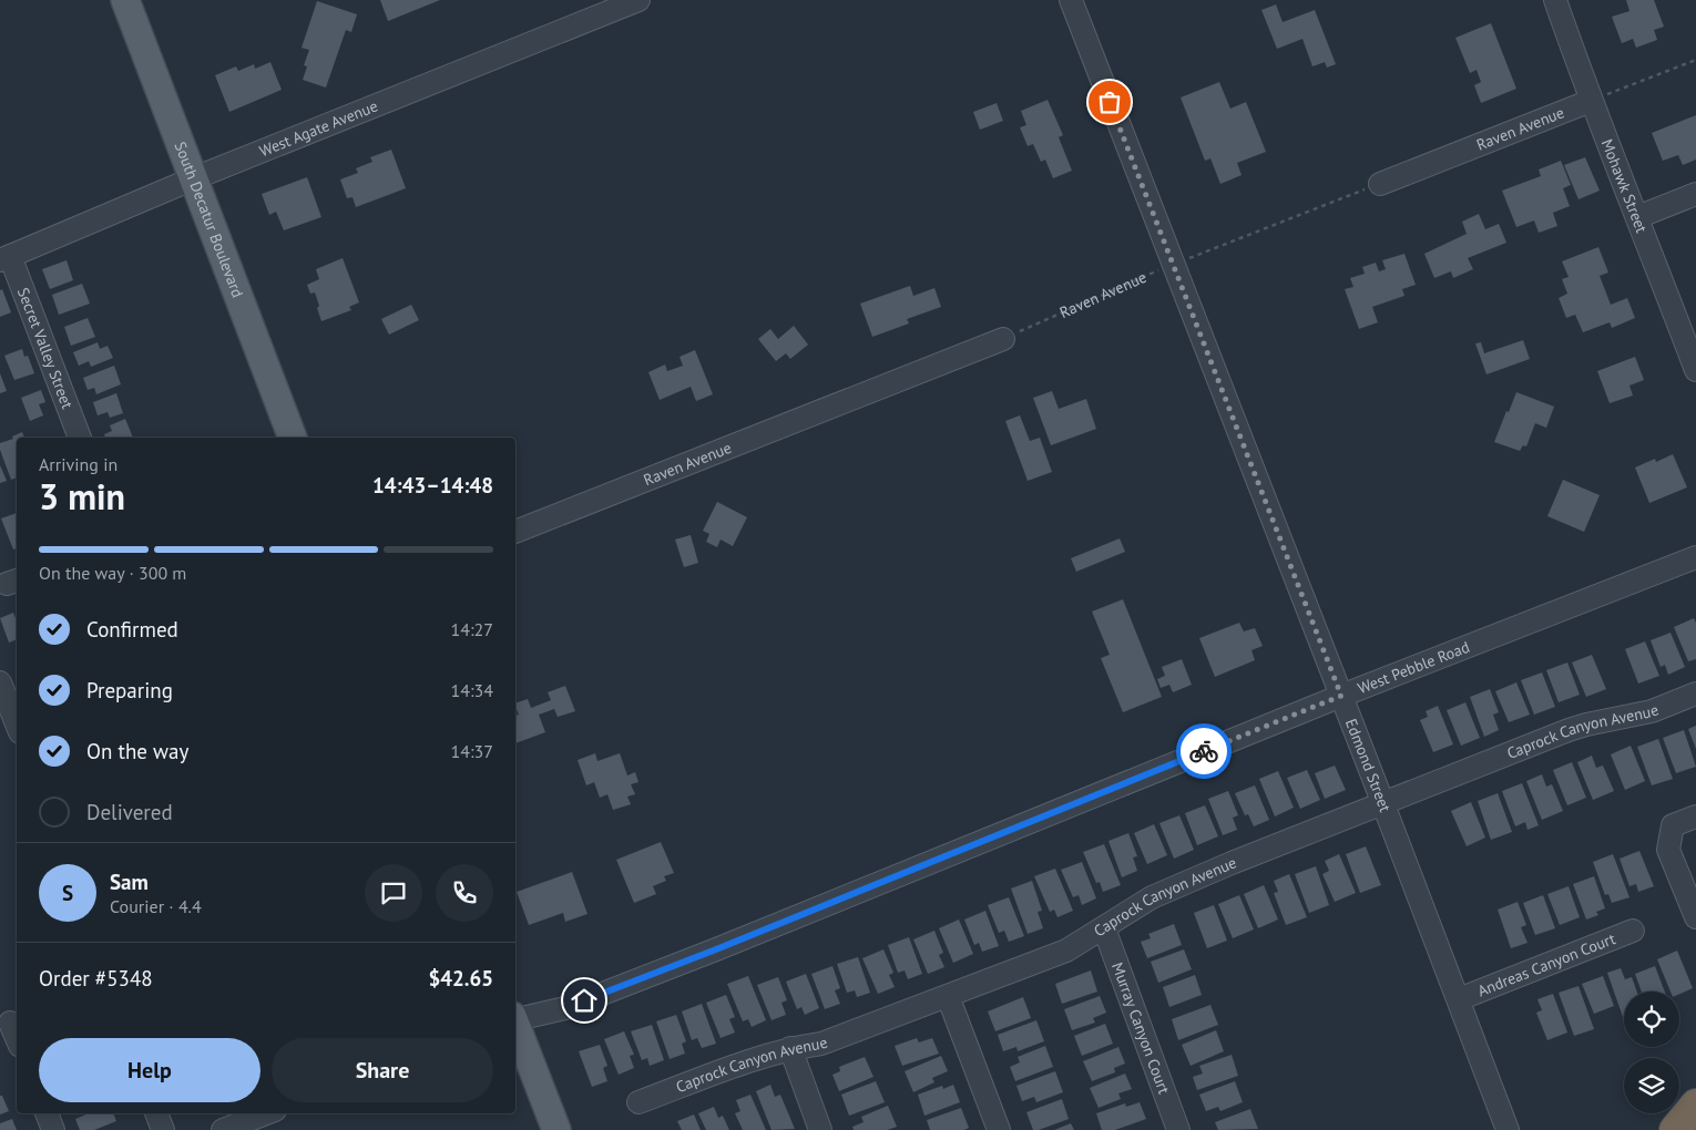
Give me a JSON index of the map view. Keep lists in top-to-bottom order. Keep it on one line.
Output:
{"streets":{"main road":["South Decatur Boulevard"],"street":["West Agate Avenue","Raven Avenue","Mohawk Street","Secret Valley Street","West Pebble Road","Caprock Canyon Avenue","Edmond Street","Andreas Canyon Court","Murray Canyon Court"]},"crossings":[["West Agate Avenue","South Decatur Boulevard"],["West Agate Avenue","Secret Valley Street"],["Raven Avenue","Mohawk Street"],["Raven Avenue","Edmond Street"],["West Pebble Road","Edmond Street"],["Caprock Canyon Avenue","Edmond Street"],["Caprock Canyon Avenue","Murray Canyon Court"],["Edmond Street","Andreas Canyon Court"]],"page":{"heading":["3 min","Arriving in","14:43–14:48"],"panel":["Sam","Courier · 4.4","Order #5348","$42.65"],"bar":"On the way · 300 m","list":[["Confirmed","14:27"],["Preparing","14:34"],["On the way","14:37"],"Delivered"],"round":"S","buttons":["Help","Share"]}}
